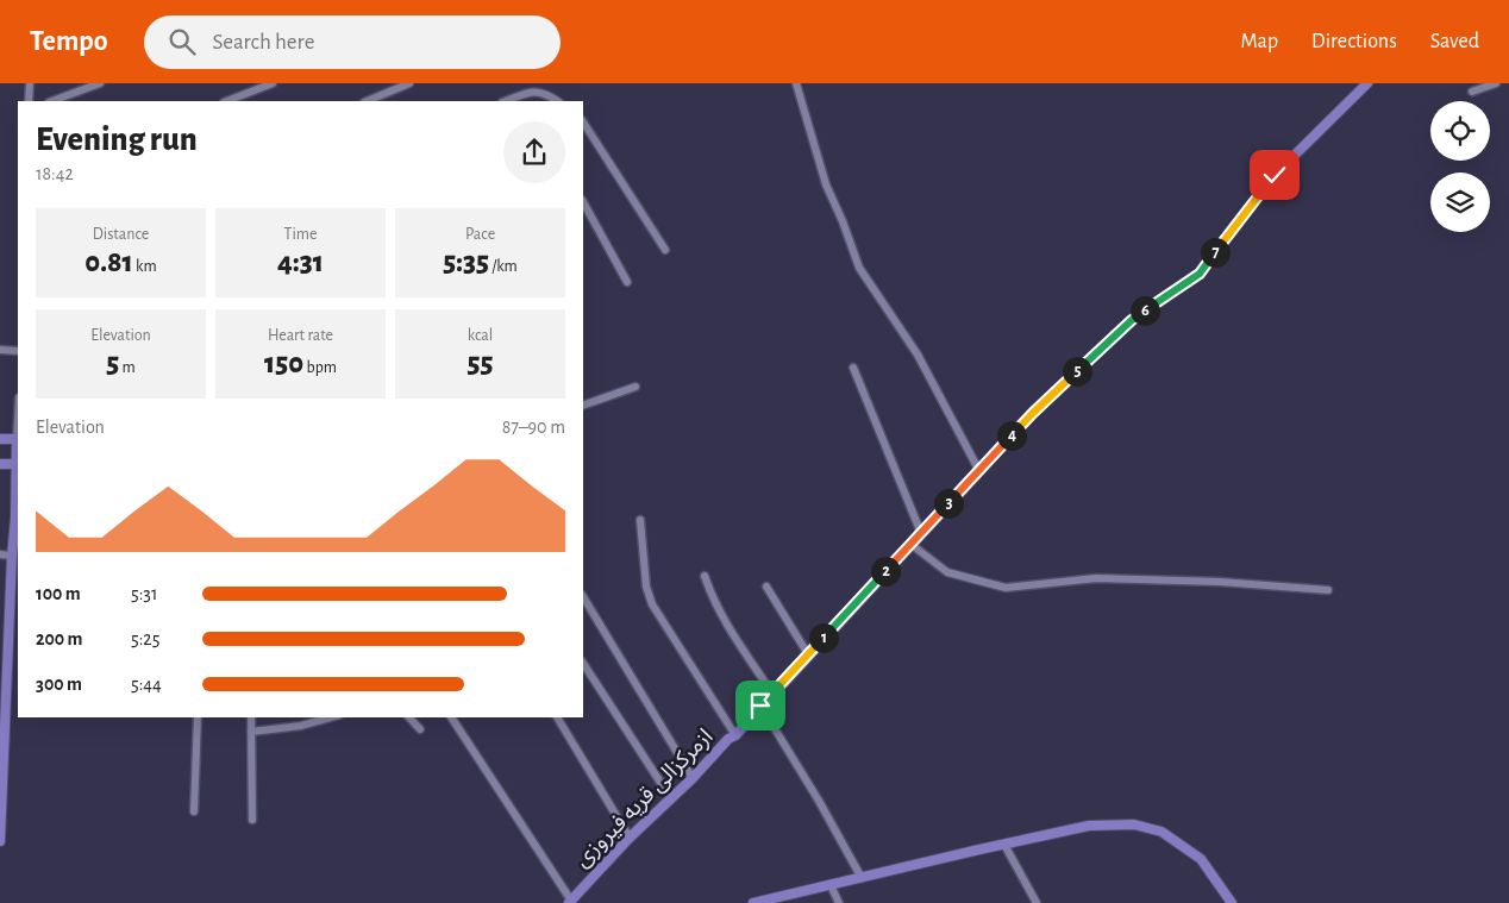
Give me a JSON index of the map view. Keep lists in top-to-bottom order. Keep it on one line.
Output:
{"streets":{"main road":["ازمرکزالی قریه فیروزی"]},"page":{"header":"Tempo","search":"Search here","nav":["Map","Directions","Saved"],"heading":["Evening run","18:42"],"stats":[["Distance","0.81 km"],["Time","4:31"],["Pace","5:35 /km"],["Elevation","5 m"],["Heart rate","150 bpm"],["kcal","55"]],"pins":["7","6","5","4","3","2","1"],"chart":["Elevation","87–90 m"],"list":[{"name":"100 m","note":"5:31"},{"name":"200 m","note":"5:25"},{"name":"300 m","note":"5:44"}]}}
